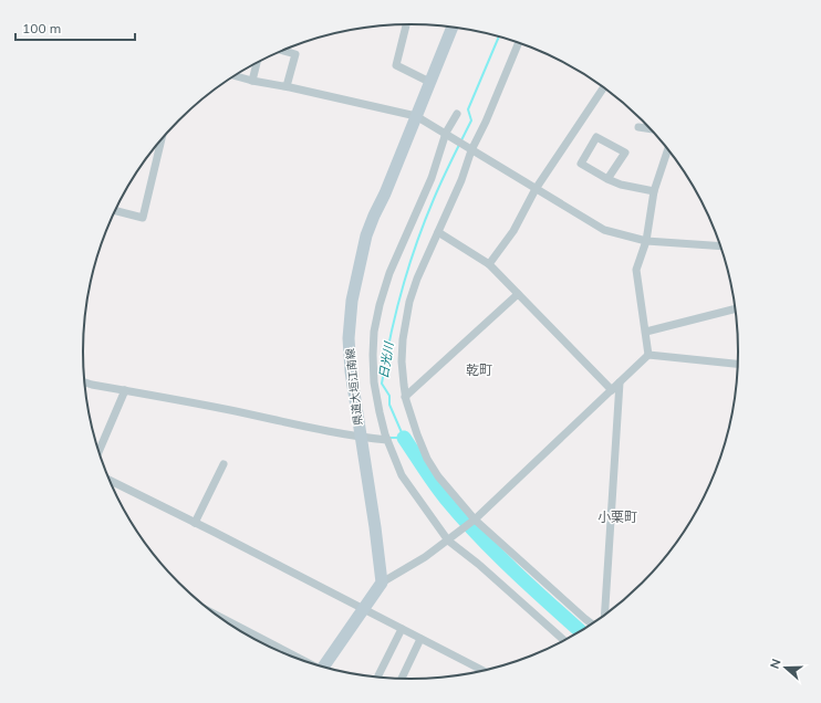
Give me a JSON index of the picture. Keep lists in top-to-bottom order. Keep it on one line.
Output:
{"streets":{"main road":["県道大垣江南線"]},"districts":["乾町","小栗町"],"water":["日光川"],"scale_bar":"100 m","north":"left"}
